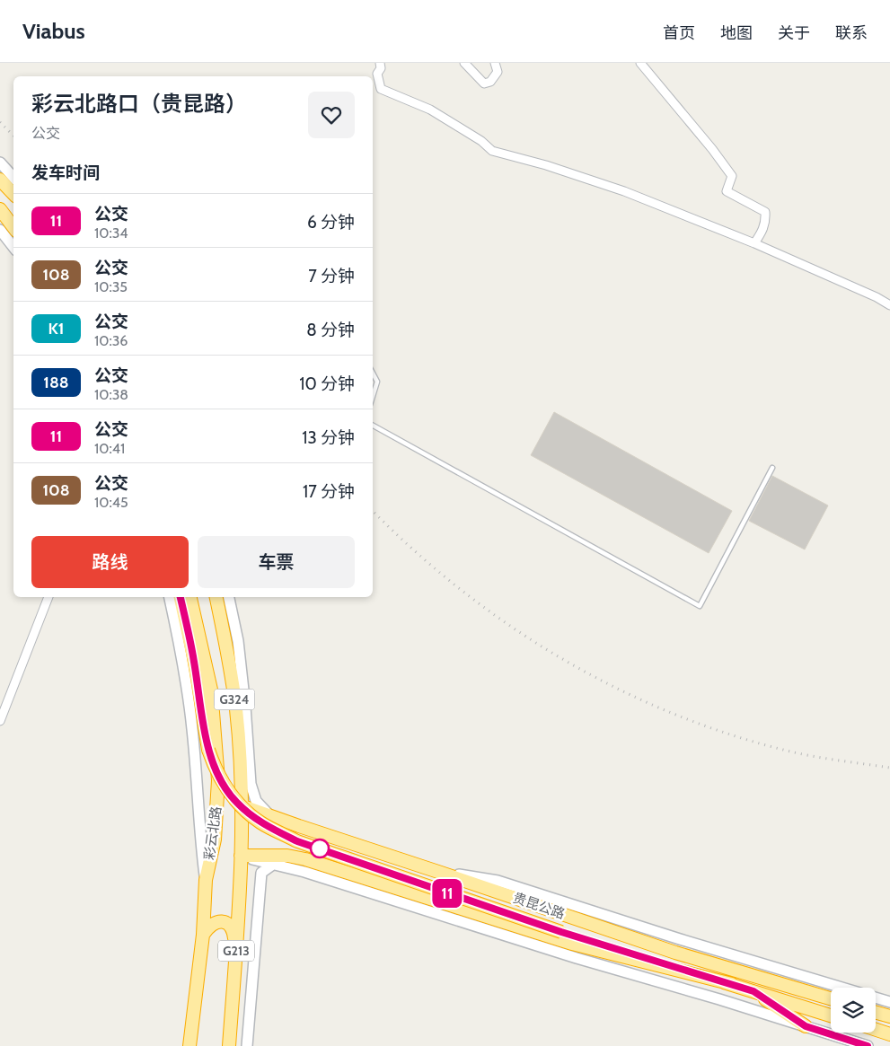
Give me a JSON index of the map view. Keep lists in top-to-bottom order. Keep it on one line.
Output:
{"streets":{"highway":["G324","彩云北路","贵昆公路","G213"]},"crossings":[["彩云北路","贵昆公路"]],"lines":["bus line 11"],"page":{"header":"Viabus","nav":["首页","地图","关于","联系"],"on_map":"11","heading":[["彩云北路口（贵昆路）","公交"],"发车时间"],"list":[{"mark":"11","name":"公交","note":"10:34","value":"6 分钟"},{"mark":"108","name":"公交","note":"10:35","value":"7 分钟"},{"mark":"K1","name":"公交","note":"10:36","value":"8 分钟"},{"mark":"188","name":"公交","note":"10:38","value":"10 分钟"},{"mark":"11","name":"公交","note":"10:41","value":"13 分钟"},{"mark":"108","name":"公交","note":"10:45","value":"17 分钟"}],"buttons":["路线","车票"]}}
